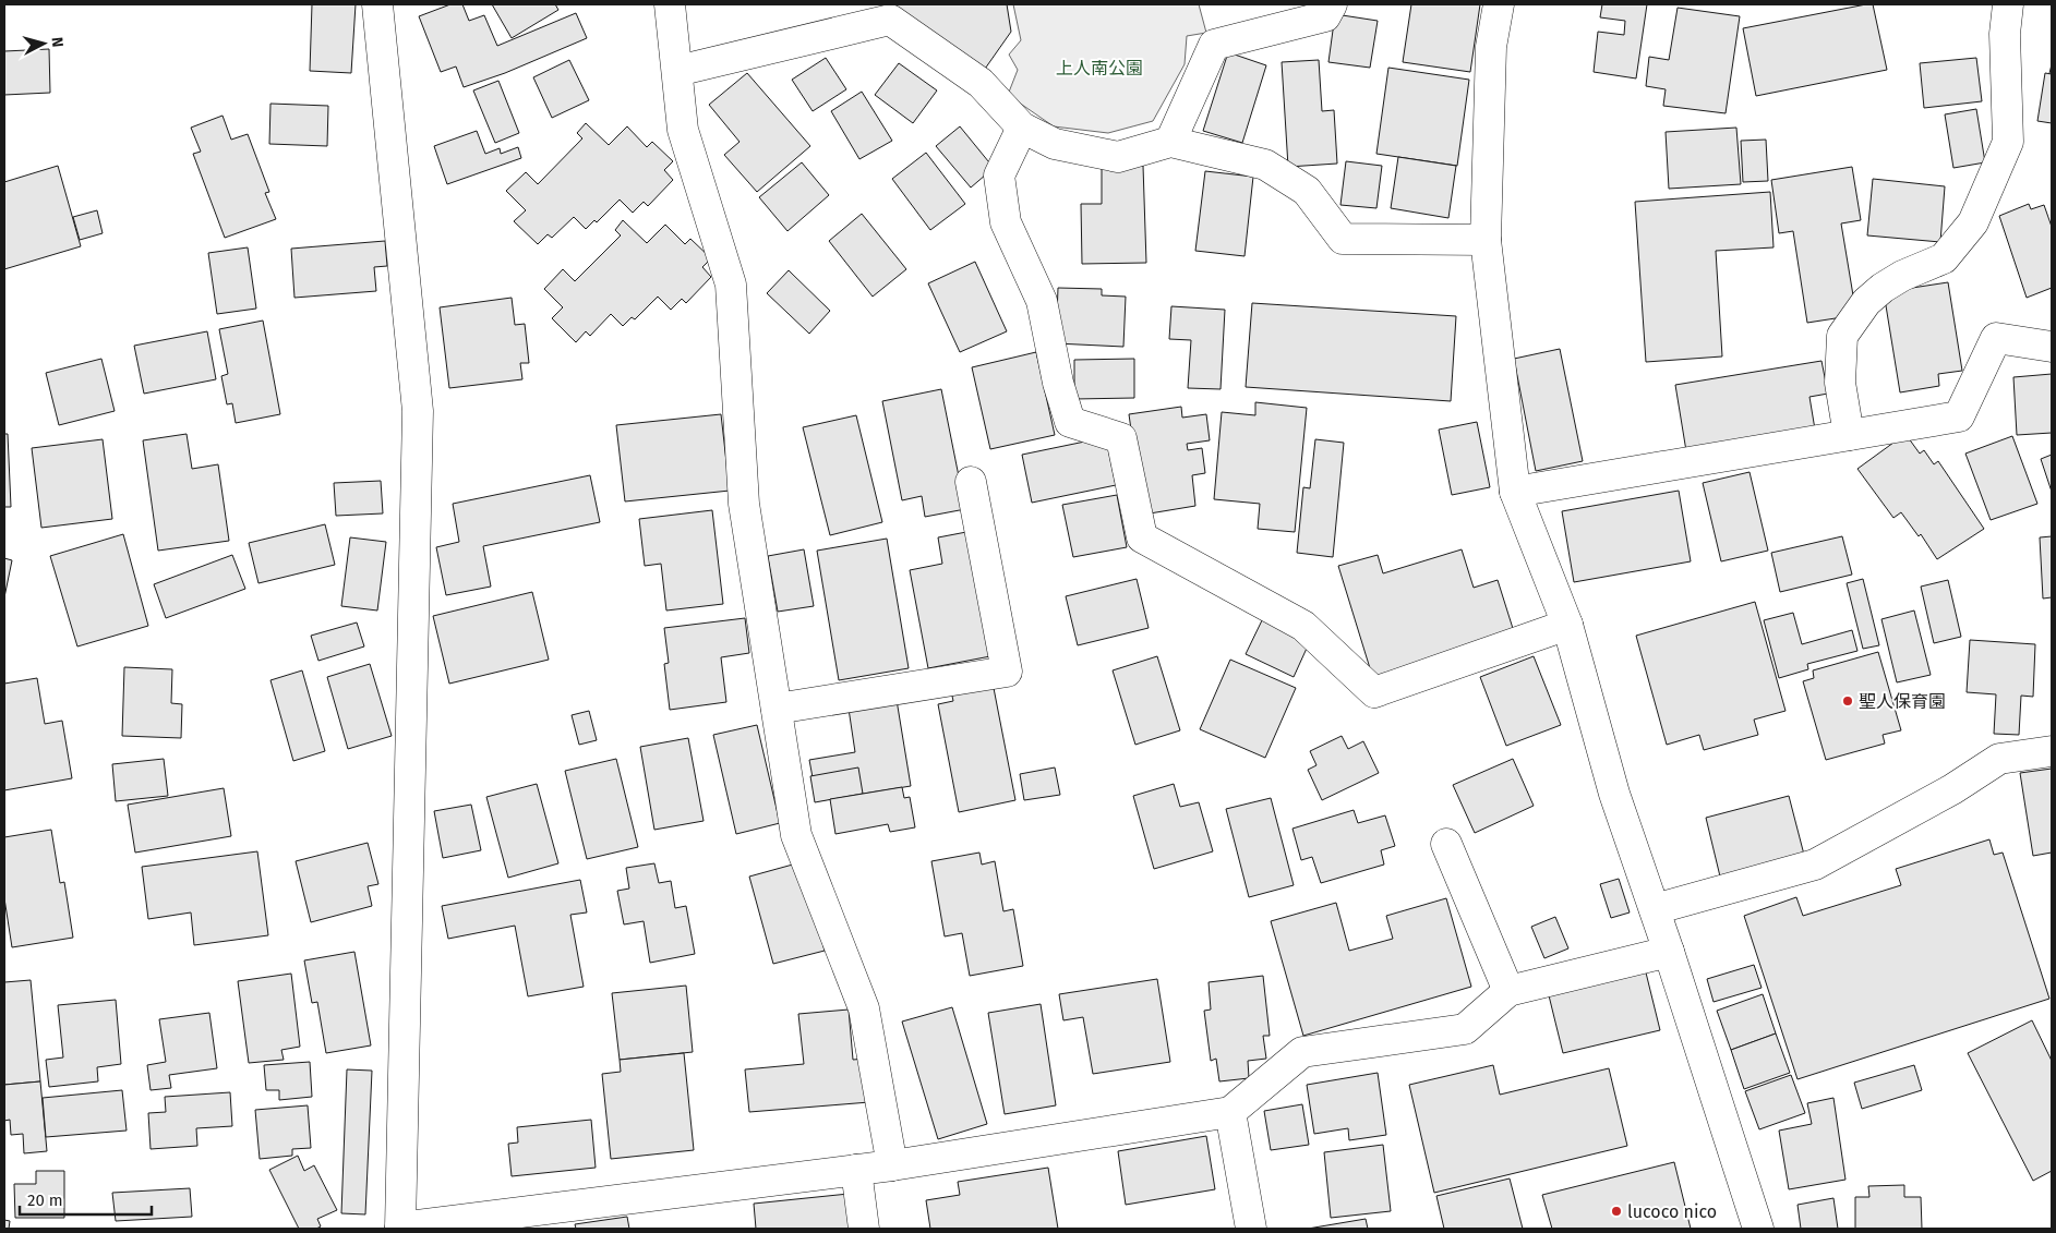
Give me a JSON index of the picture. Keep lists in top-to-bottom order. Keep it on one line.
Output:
{"parks":["上人南公園"],"places":["聖人保育園","lucoco nico"],"scale_bar":"20 m","north":"right"}
